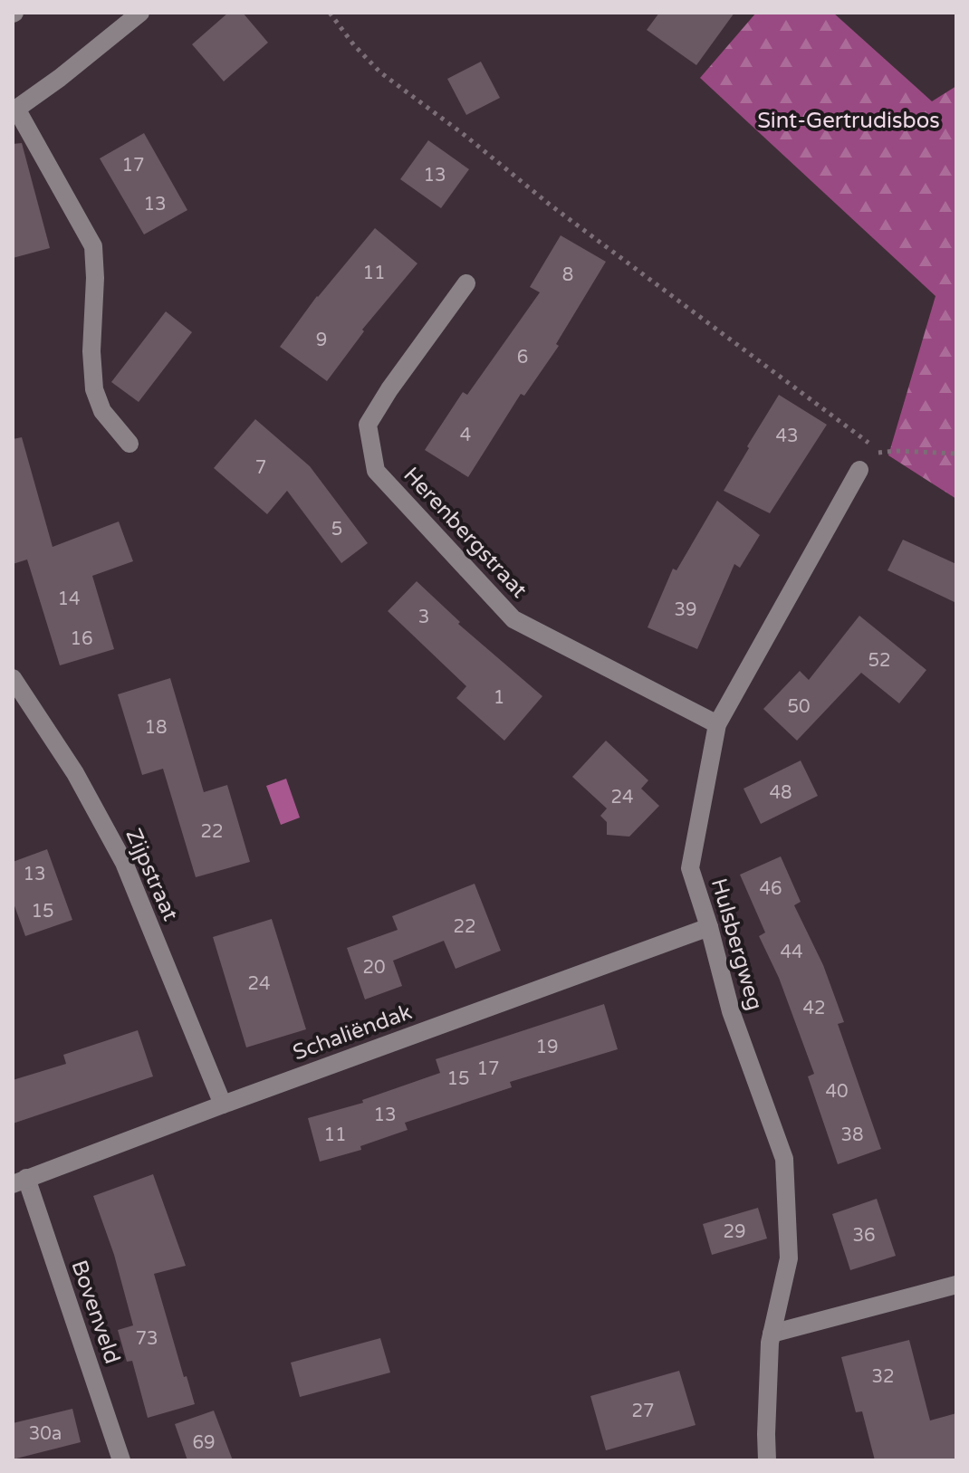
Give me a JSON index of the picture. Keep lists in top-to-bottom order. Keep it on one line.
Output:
{"streets":{"street":["Herenbergstraat","Zijpstraat","Hulsbergweg","Schaliëndak","Bovenveld"]},"crossings":[["Herenbergstraat","Hulsbergweg"],["Zijpstraat","Schaliëndak"],["Hulsbergweg","Schaliëndak"],["Schaliëndak","Bovenveld"]],"parks":["Sint-Gertrudisbos"],"house_numbers":["17","13","13","11","8","9","6","4","43","7","5","14","39","3","16","52","1","50","18","48","24","22","13","46","15","22","44","20","24","42","19","17","15","40","13","11","38","29","36","73","32","27","30a","69"]}
